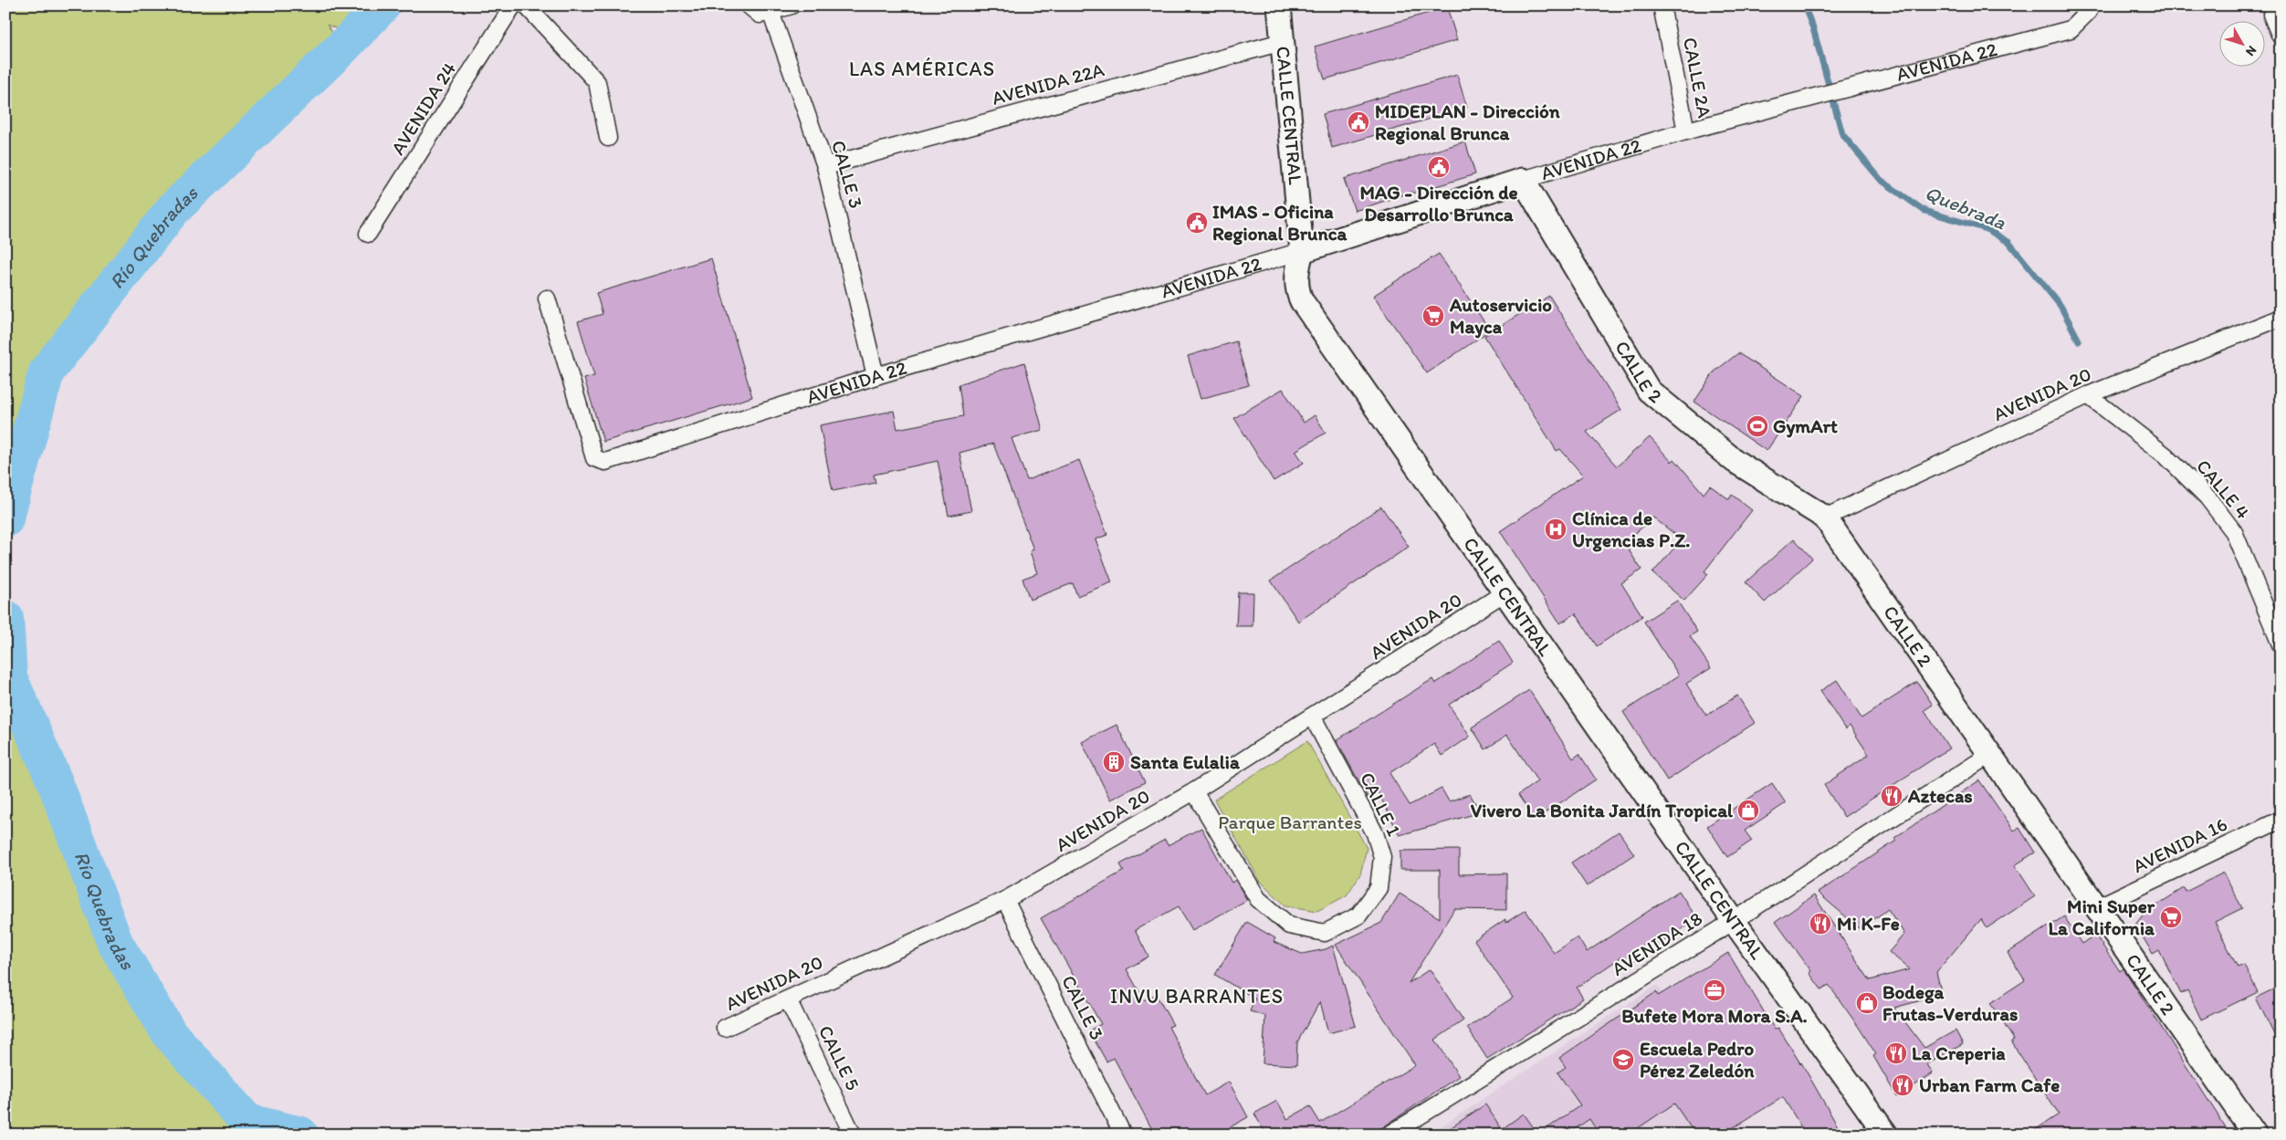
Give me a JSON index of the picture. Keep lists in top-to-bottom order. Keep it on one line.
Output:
{"streets":{"main road":["AVENIDA 22","CALLE CENTRAL","CALLE 2"],"street":["CALLE 2A","AVENIDA 22A","AVENIDA 24","CALLE 3","AVENIDA 20","CALLE 4","CALLE 1","AVENIDA 16","AVENIDA 18","CALLE 5"]},"crossings":[["AVENIDA 22","CALLE 2A"],["AVENIDA 22","CALLE CENTRAL"],["AVENIDA 22","CALLE 3"],["AVENIDA 22","CALLE 2"],["AVENIDA 22A","CALLE CENTRAL"],["AVENIDA 22A","CALLE 3"],["CALLE CENTRAL","AVENIDA 20"],["CALLE CENTRAL","AVENIDA 18"],["CALLE 3","AVENIDA 20"],["CALLE 2","AVENIDA 20"],["CALLE 2","AVENIDA 16"],["CALLE 2","AVENIDA 18"],["AVENIDA 20","CALLE 4"],["AVENIDA 20","CALLE 1"],["AVENIDA 20","CALLE 5"]],"districts":["LAS AMÉRICAS","INVU BARRANTES"],"water":["Quebrada","Río Quebradas"],"parks":["Parque Barrantes"],"places":{"public building":["MIDEPLAN - Dirección Regional Brunca","MAG - Dirección de Desarrollo Brunca","IMAS - Oficina Regional Brunca"],"supermarket":["Autoservicio Mayca","Mini Super La California"],"sports":["GymArt"],"hospital":["Clínica de Urgencias P.Z."],"building":["Santa Eulalia"],"restaurant":["Aztecas","Mi K-Fe","La Creperia","Urban Farm Cafe"],"shop":["Vivero La Bonita Jardín Tropical","Bodega Frutas-Verduras"],"office":["Bufete Mora Mora S.A."],"school or university":["Escuela Pedro Pérez Zeledón"]},"north":"bottom right"}
